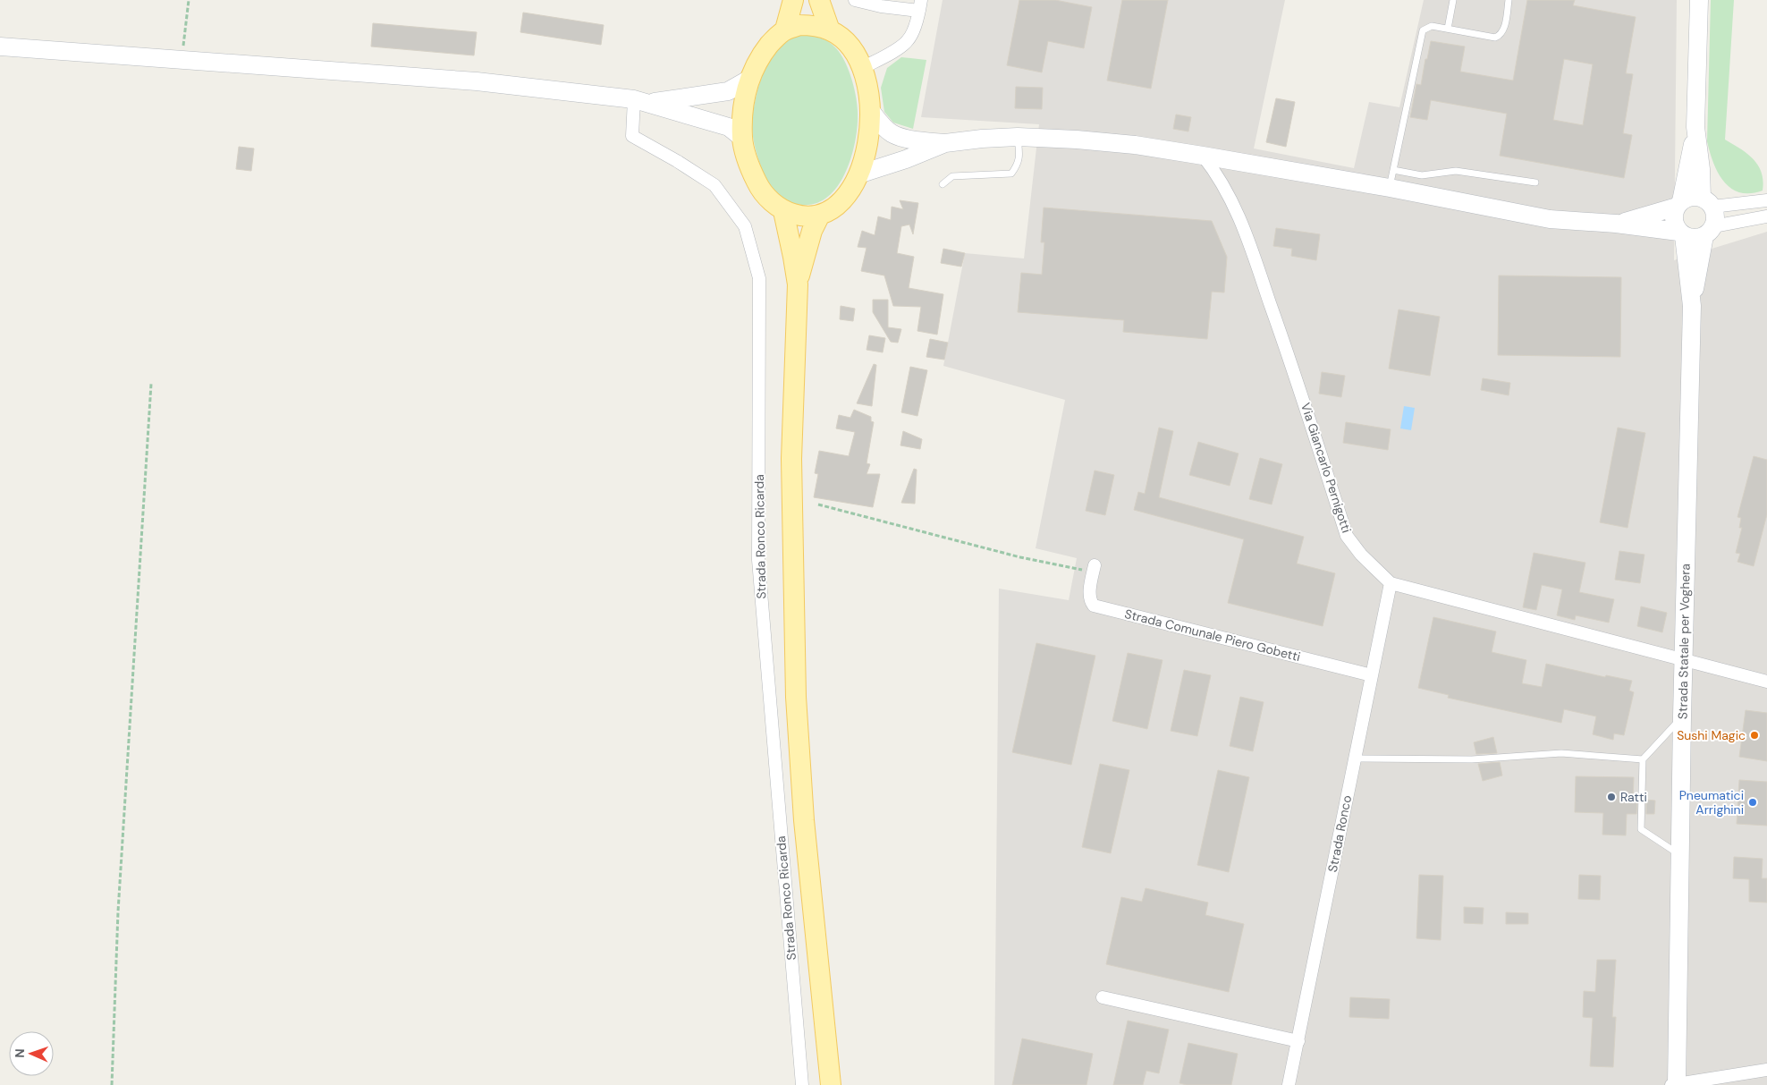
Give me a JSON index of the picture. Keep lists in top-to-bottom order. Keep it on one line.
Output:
{"streets":{"main road":["Strada Statale per Voghera"],"street":["Via Giancarlo Pernigotti","Strada Ronco Ricarda","Strada Comunale Piero Gobetti","Strada Ronco"]},"crossings":[["Via Giancarlo Pernigotti","Strada Statale per Voghera"],["Via Giancarlo Pernigotti","Strada Ronco"],["Strada Comunale Piero Gobetti","Strada Ronco"]],"places":["Sushi Magic","Ratti","Pneumatici Arrighini"],"north":"left"}
